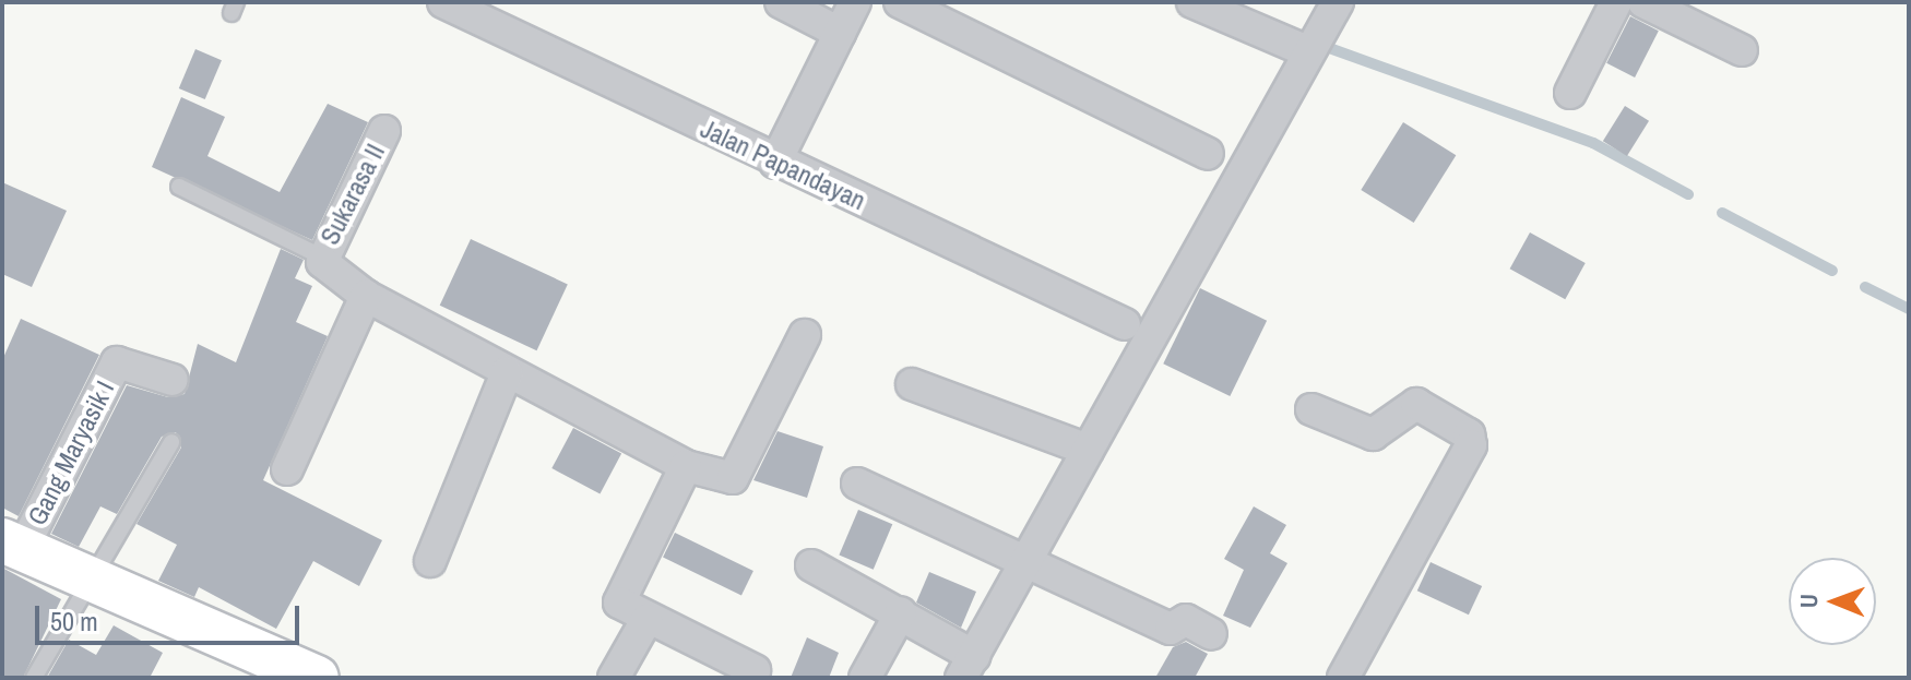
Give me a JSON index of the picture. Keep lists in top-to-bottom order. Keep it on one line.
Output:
{"streets":{"street":["Jalan Papandayan","Sukarasa II","Gang Maryasik I"]},"scale_bar":"50 m","north":"left"}
